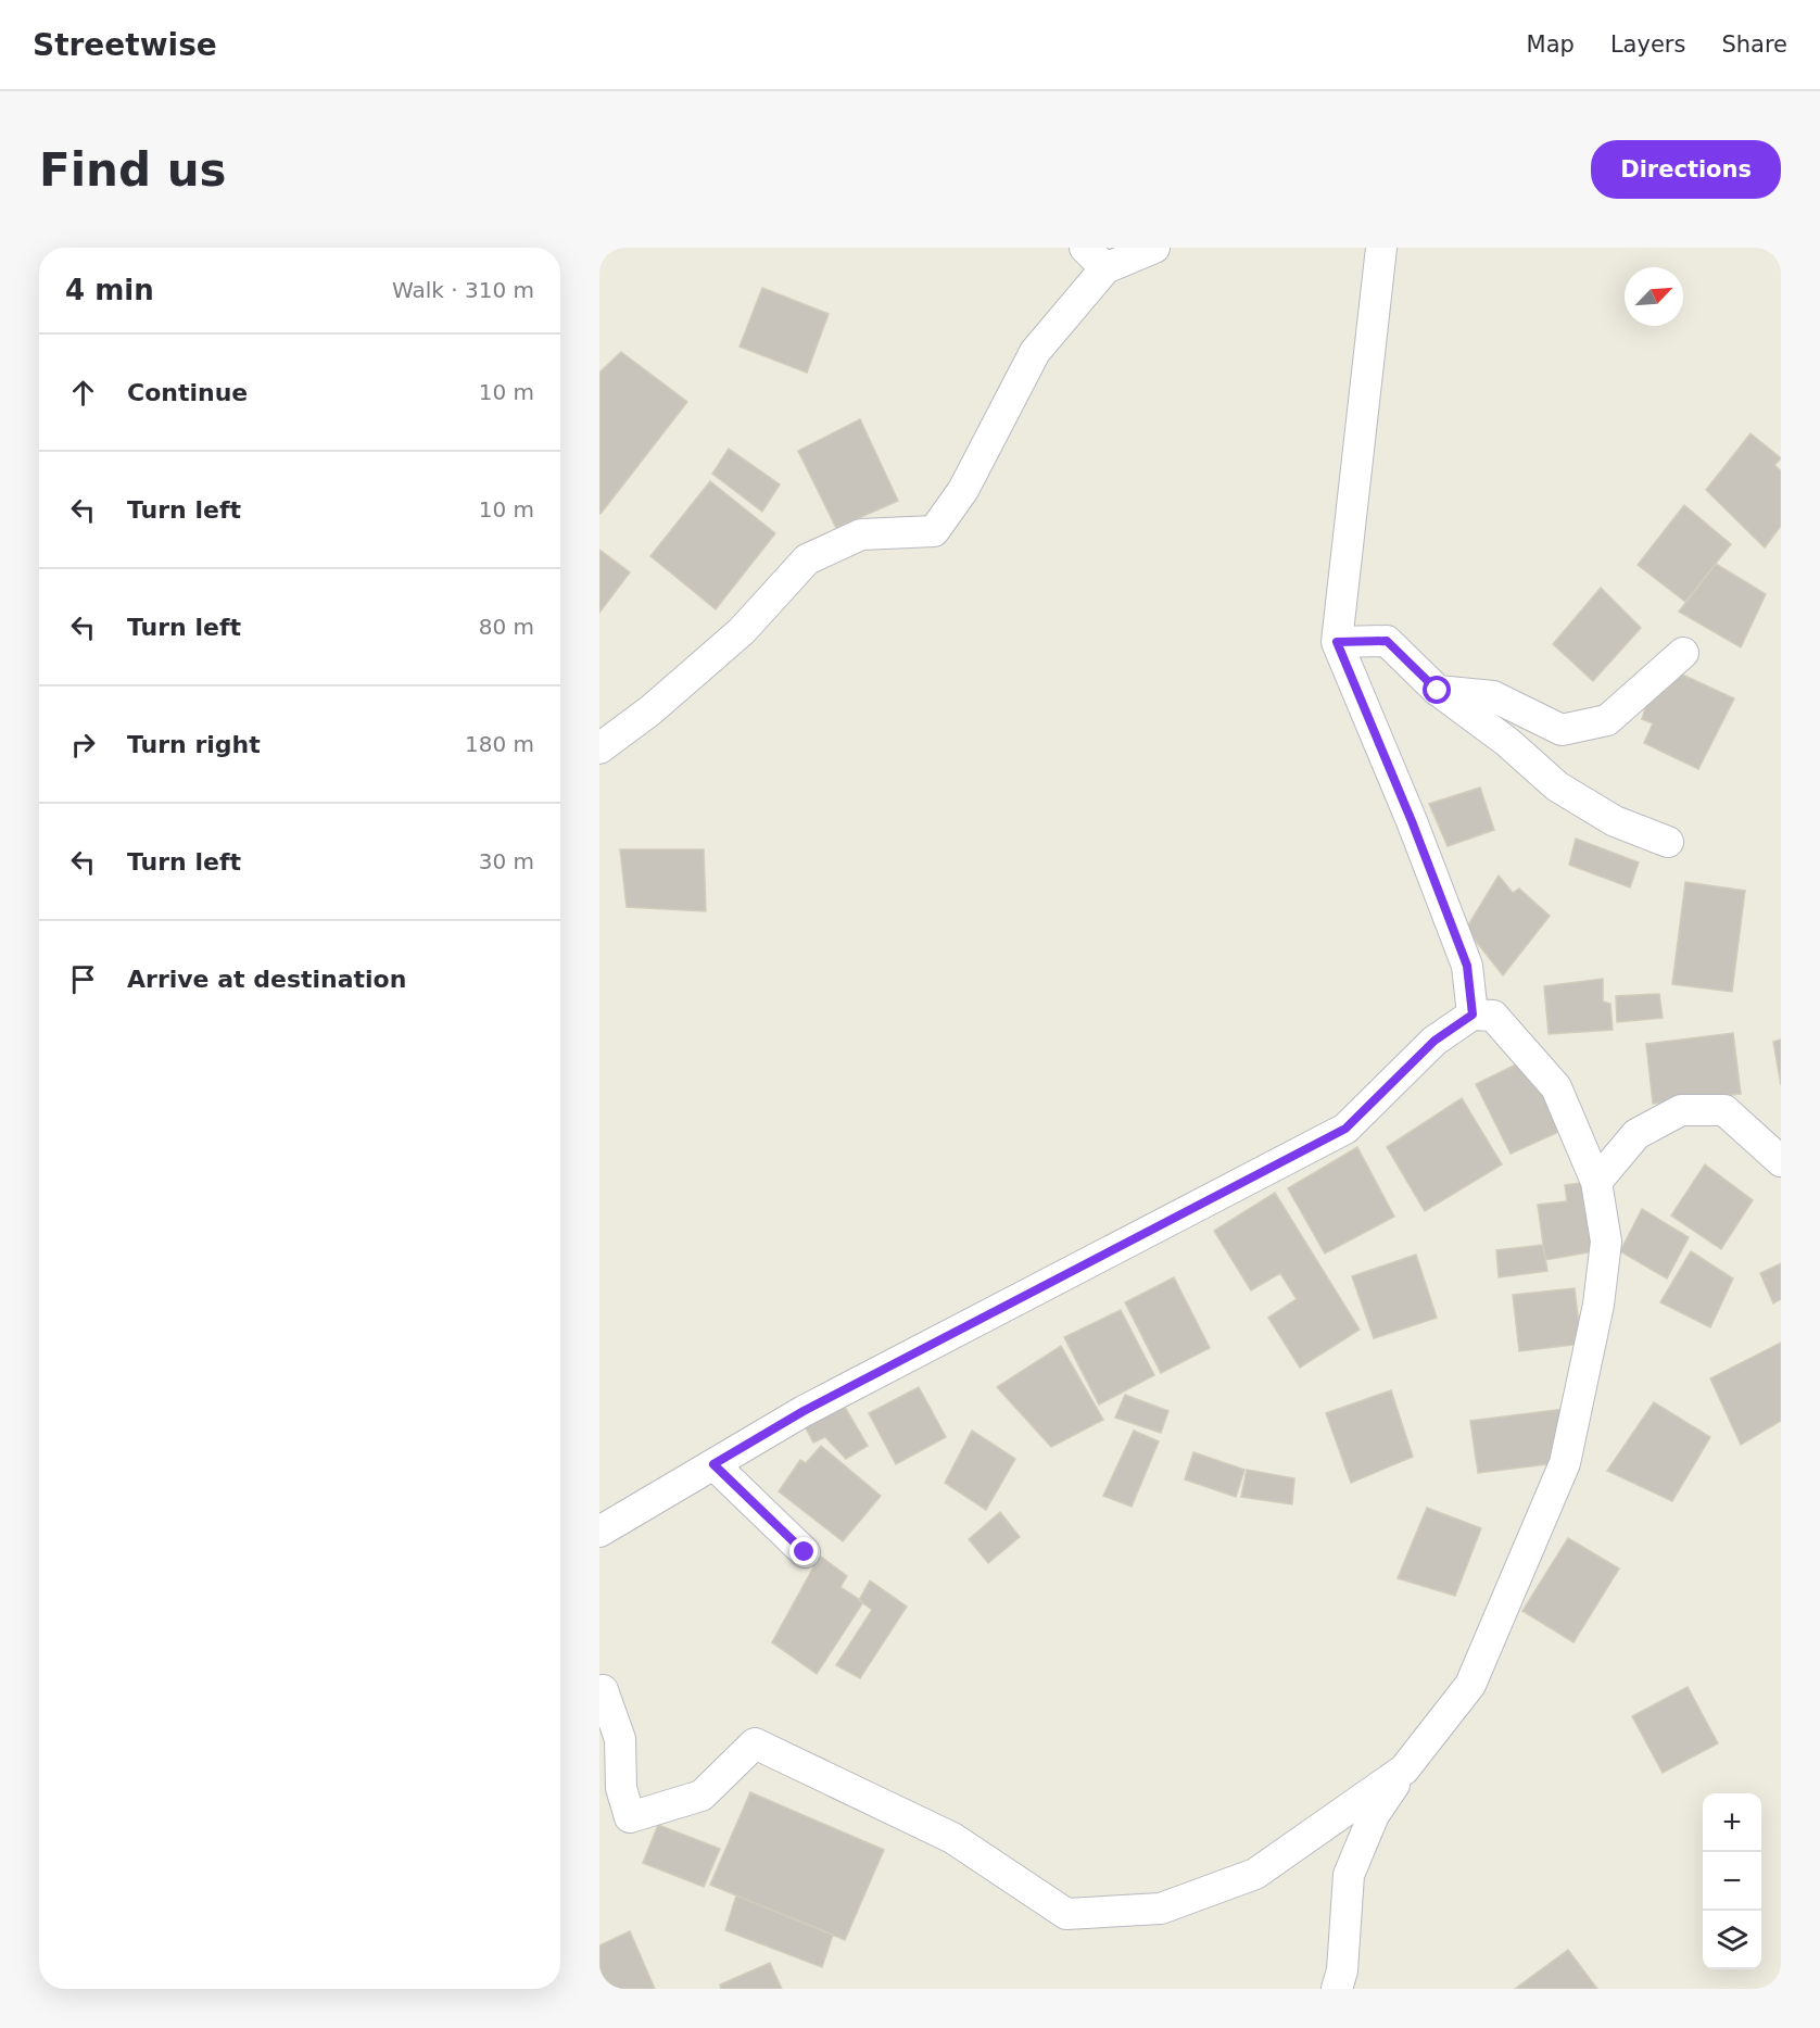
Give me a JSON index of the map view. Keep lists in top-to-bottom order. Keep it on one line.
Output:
{"north":"top right","page":{"header":"Streetwise","nav":["Map","Layers","Share"],"buttons":"Directions","title":"Find us","heading":["4 min","Walk · 310 m"],"list":[["Continue","10 m"],["Turn left","10 m"],["Turn left","80 m"],["Turn right","180 m"],["Turn left","30 m"],"Arrive at destination"],"map_buttons":["+","−"]}}
